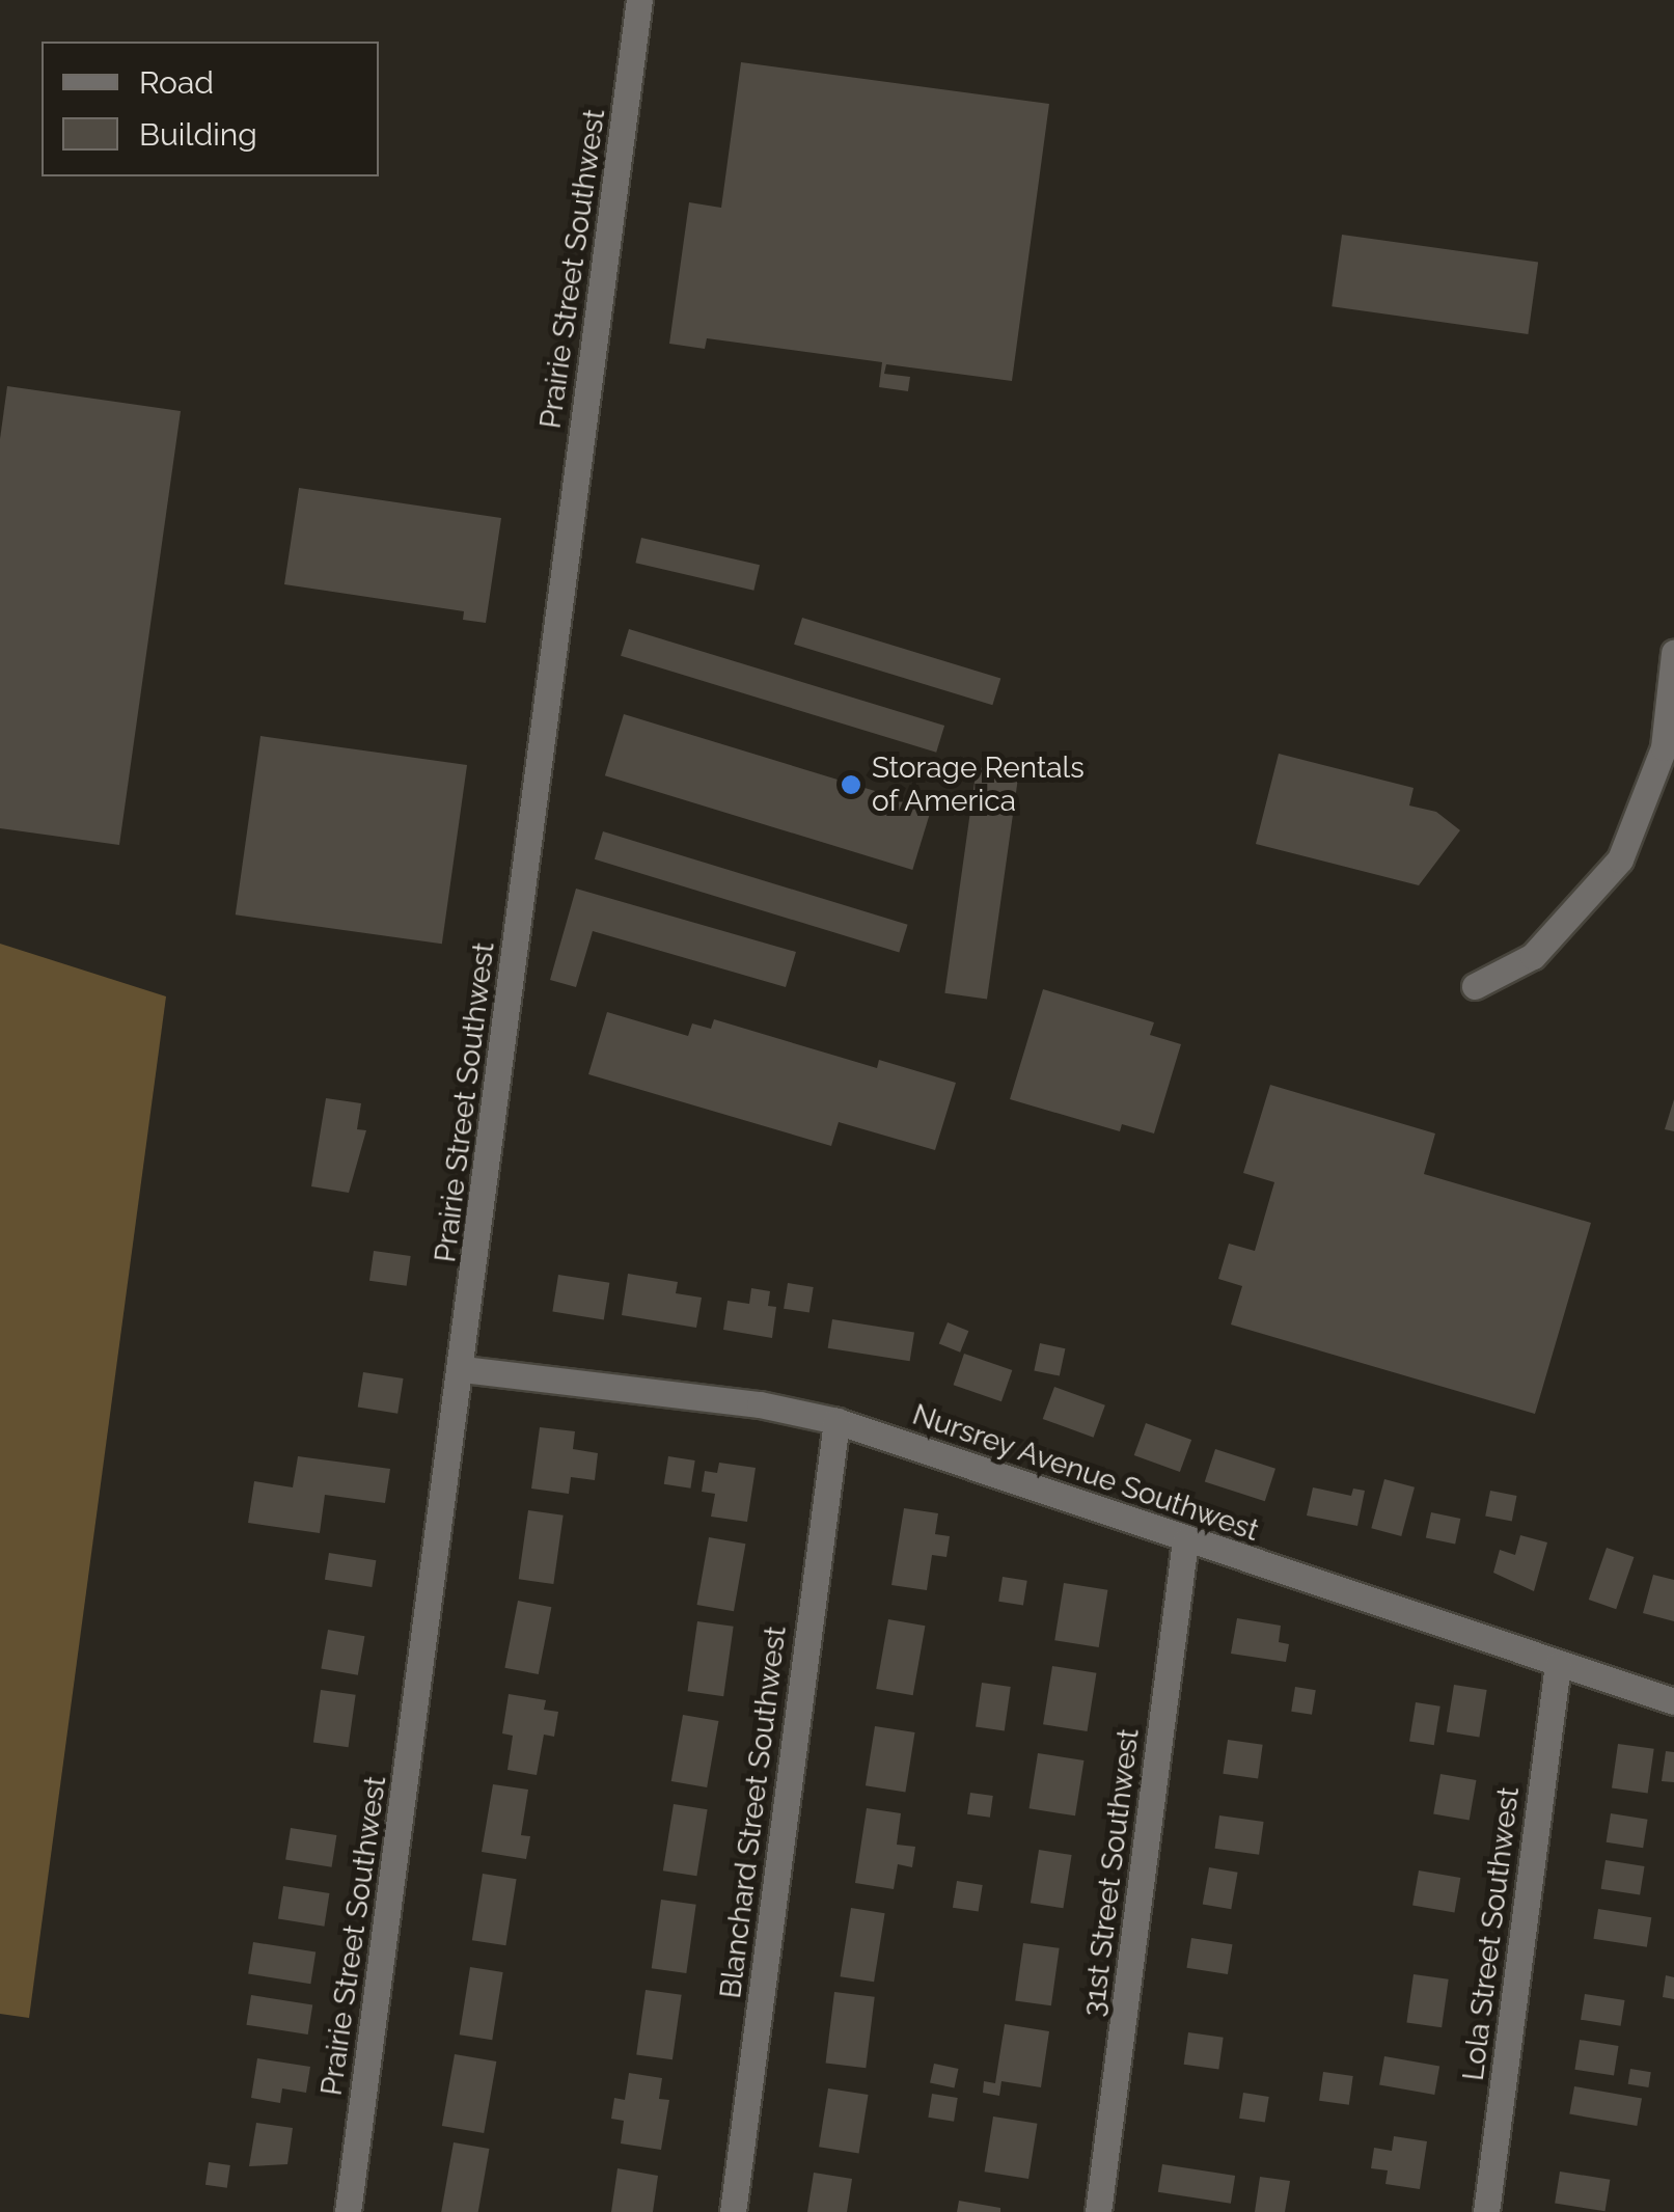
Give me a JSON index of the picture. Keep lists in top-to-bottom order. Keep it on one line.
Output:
{"streets":{"street":["Prairie Street Southwest","Nursrey Avenue Southwest","Blanchard Street Southwest","31st Street Southwest","Lola Street Southwest"]},"crossings":[["Prairie Street Southwest","Nursrey Avenue Southwest"],["Nursrey Avenue Southwest","Blanchard Street Southwest"],["Nursrey Avenue Southwest","31st Street Southwest"],["Nursrey Avenue Southwest","Lola Street Southwest"]],"places":["Storage Rentals of America"],"legend":["Road","Building"]}
